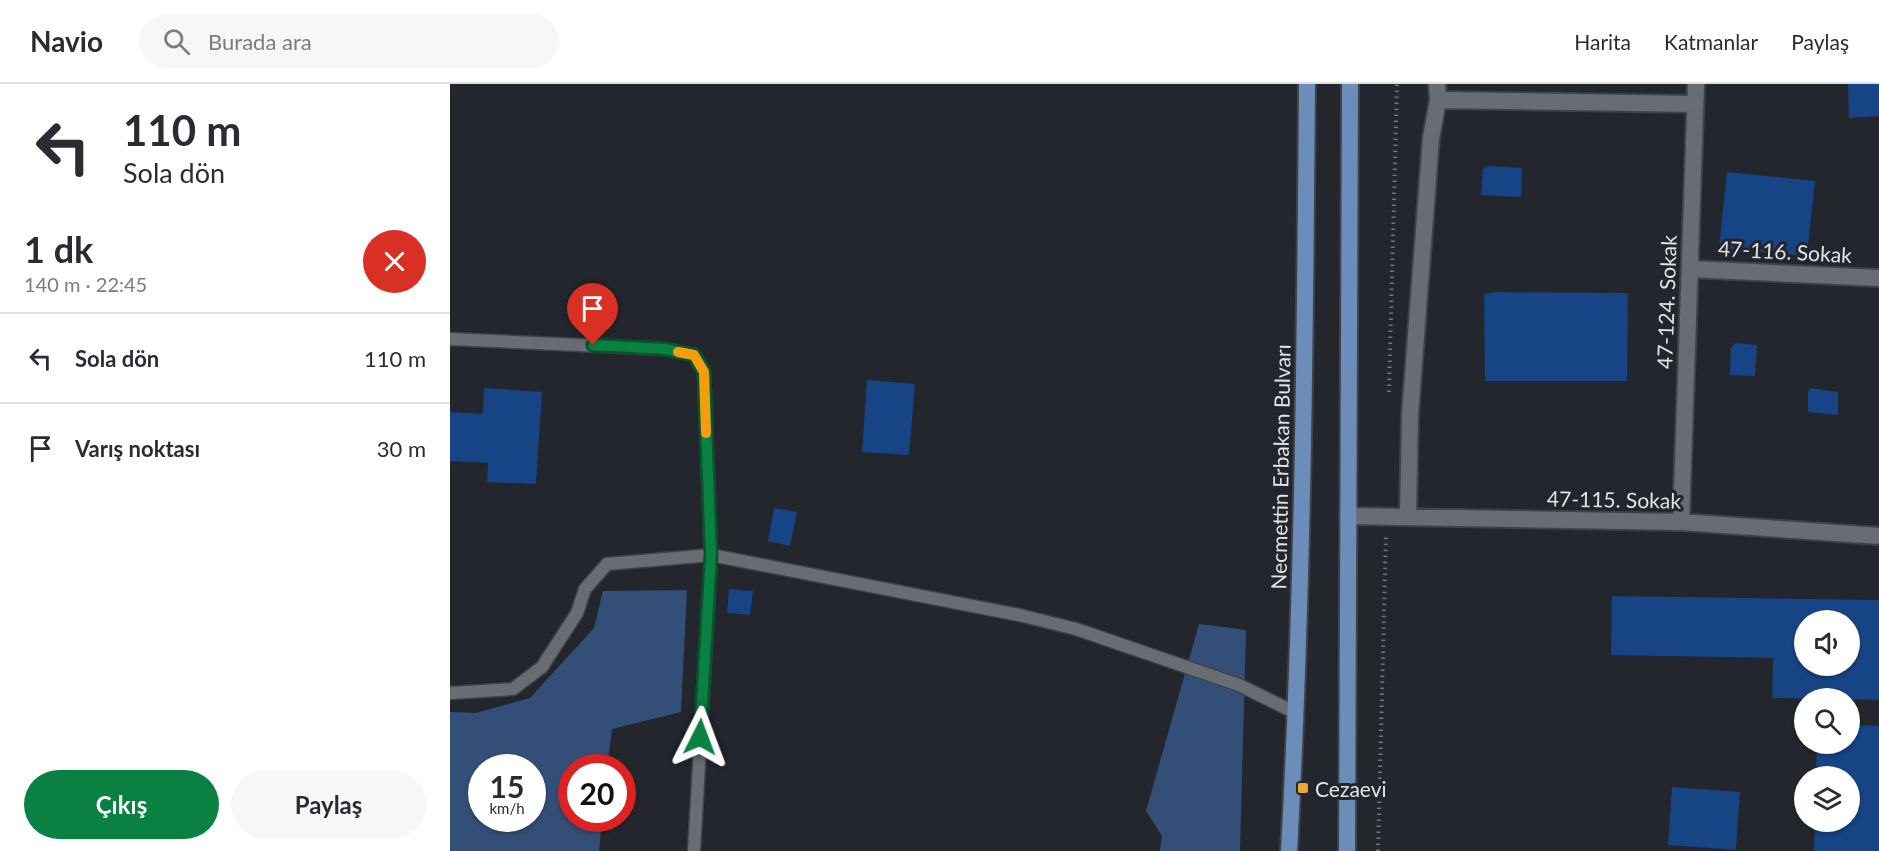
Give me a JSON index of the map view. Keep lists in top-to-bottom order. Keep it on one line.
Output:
{"streets":{"main road":["Necmettin Erbakan Bulvarı"],"street":["47-116. Sokak","47-124. Sokak","47-115. Sokak"]},"crossings":[["47-116. Sokak","47-124. Sokak"],["47-124. Sokak","47-115. Sokak"]],"places":{"transit":["Cezaevi"]},"page":{"header":"Navio","search":"Burada ara","nav":["Harita","Katmanlar","Paylaş"],"turn":["110 m","Sola dön"],"heading":["1 dk","140 m · 22:45"],"list":[{"name":"Sola dön","value":"110 m"},{"name":"Varış noktası","value":"30 m"}],"speed":"15 km/h","limit":"20","buttons":["Çıkış","Paylaş"]}}
